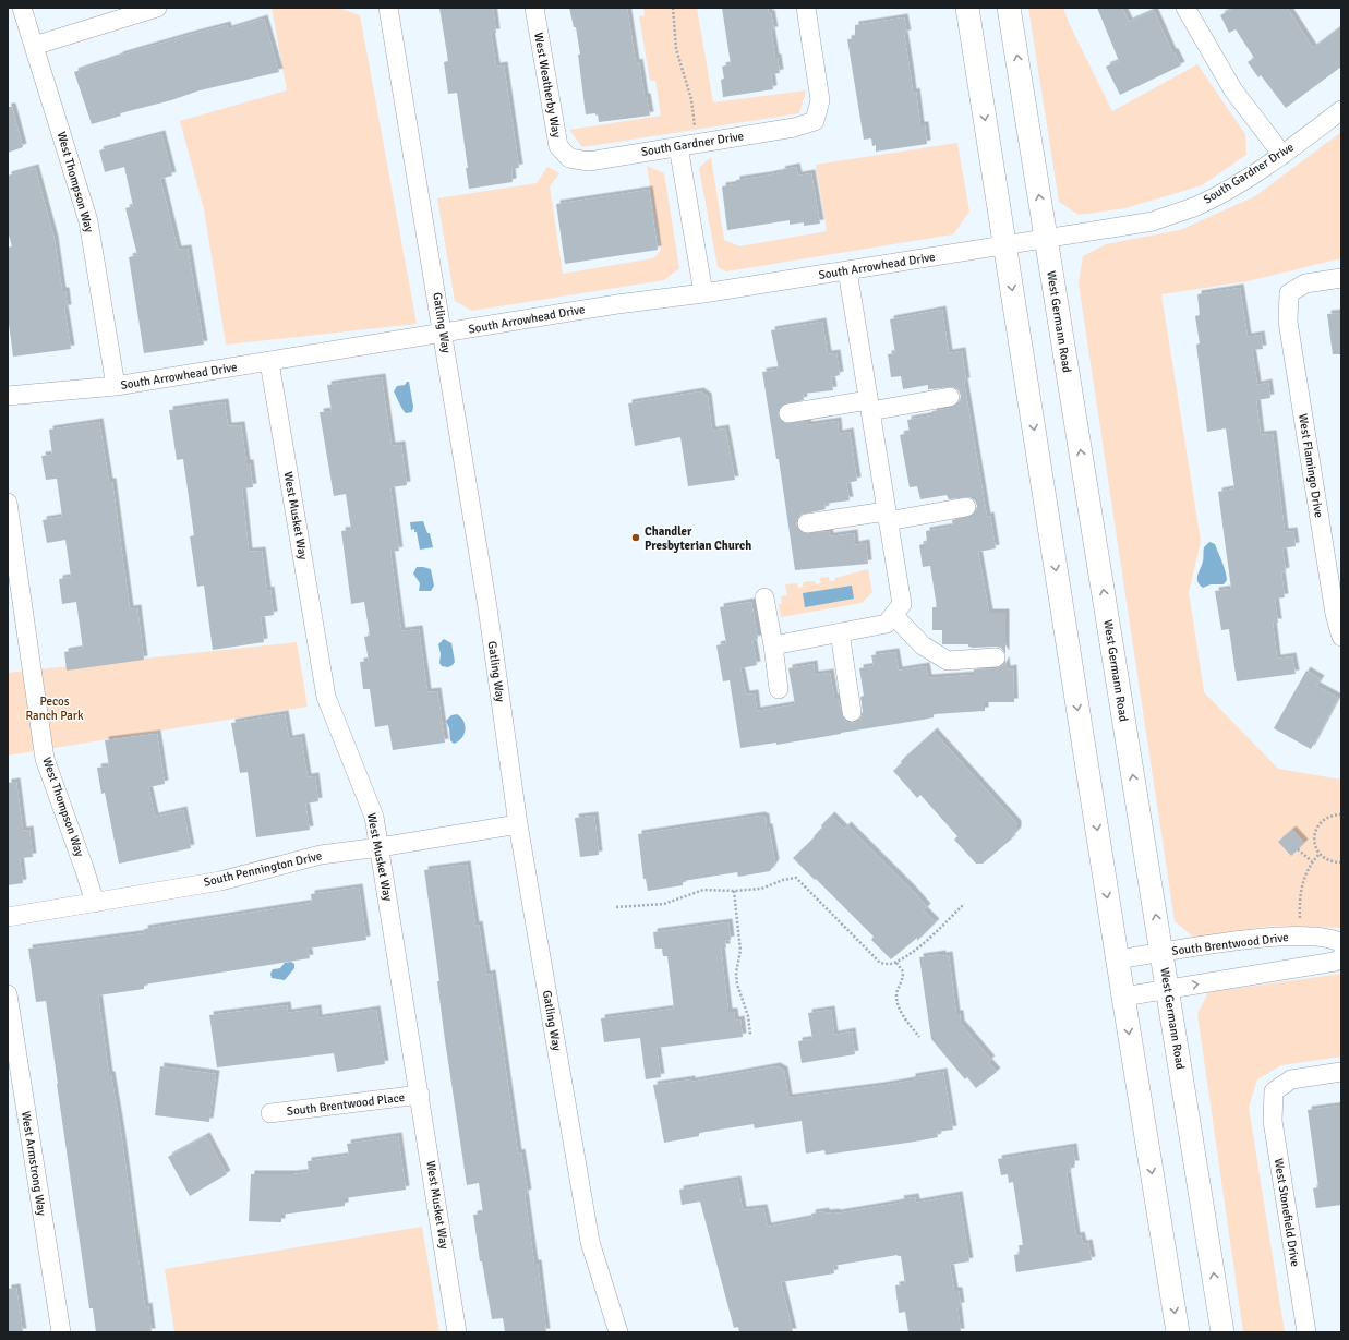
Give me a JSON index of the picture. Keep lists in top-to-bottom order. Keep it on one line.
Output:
{"streets":{"main road":["West Germann Road"],"street":["West Weatherby Way","South Gardner Drive","West Thompson Way","South Arrowhead Drive","Gatling Way","West Flamingo Drive","West Musket Way","South Pennington Drive","South Brentwood Drive","South Brentwood Place","West Armstrong Way","West Stonefield Drive"]},"crossings":[["West Weatherby Way","South Gardner Drive"],["South Gardner Drive","South Arrowhead Drive"],["South Gardner Drive","West Germann Road"],["West Thompson Way","South Arrowhead Drive"],["West Thompson Way","South Pennington Drive"],["South Arrowhead Drive","West Germann Road"],["South Arrowhead Drive","Gatling Way"],["South Arrowhead Drive","West Musket Way"],["West Germann Road","South Brentwood Drive"],["Gatling Way","South Pennington Drive"],["West Musket Way","South Pennington Drive"],["West Musket Way","South Brentwood Place"]],"parks":["Pecos Ranch Park"],"places":["Chandler Presbyterian Church"]}
